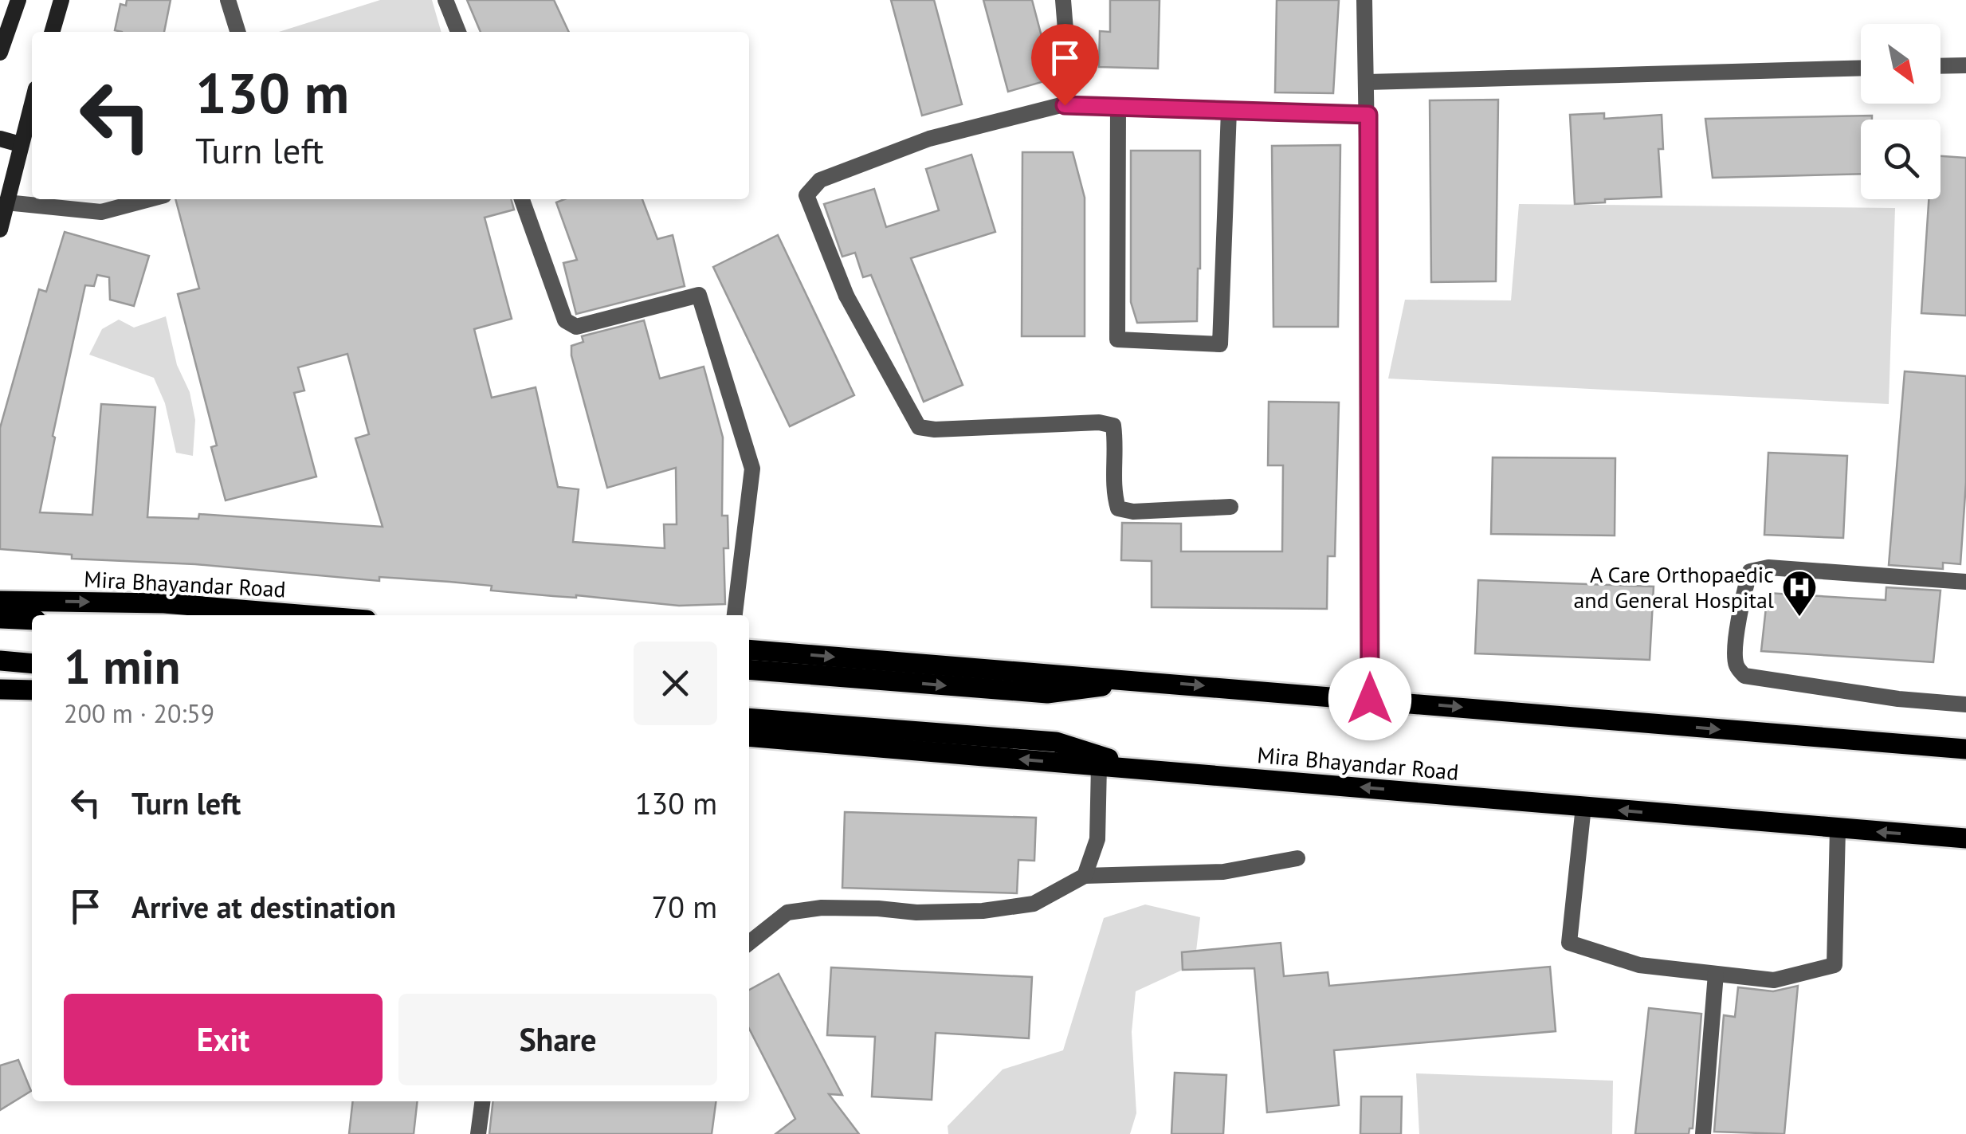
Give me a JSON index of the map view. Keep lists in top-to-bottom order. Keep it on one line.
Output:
{"streets":{"main road":["Mira Bhayandar Road"]},"places":{"hospital":["A Care Orthopaedic and General Hospital"]},"north":"bottom right","page":{"turn":["130 m","Turn left"],"heading":["1 min","200 m · 20:59"],"list":[{"name":"Turn left","value":"130 m"},{"name":"Arrive at destination","value":"70 m"}],"buttons":["Exit","Share"]}}
